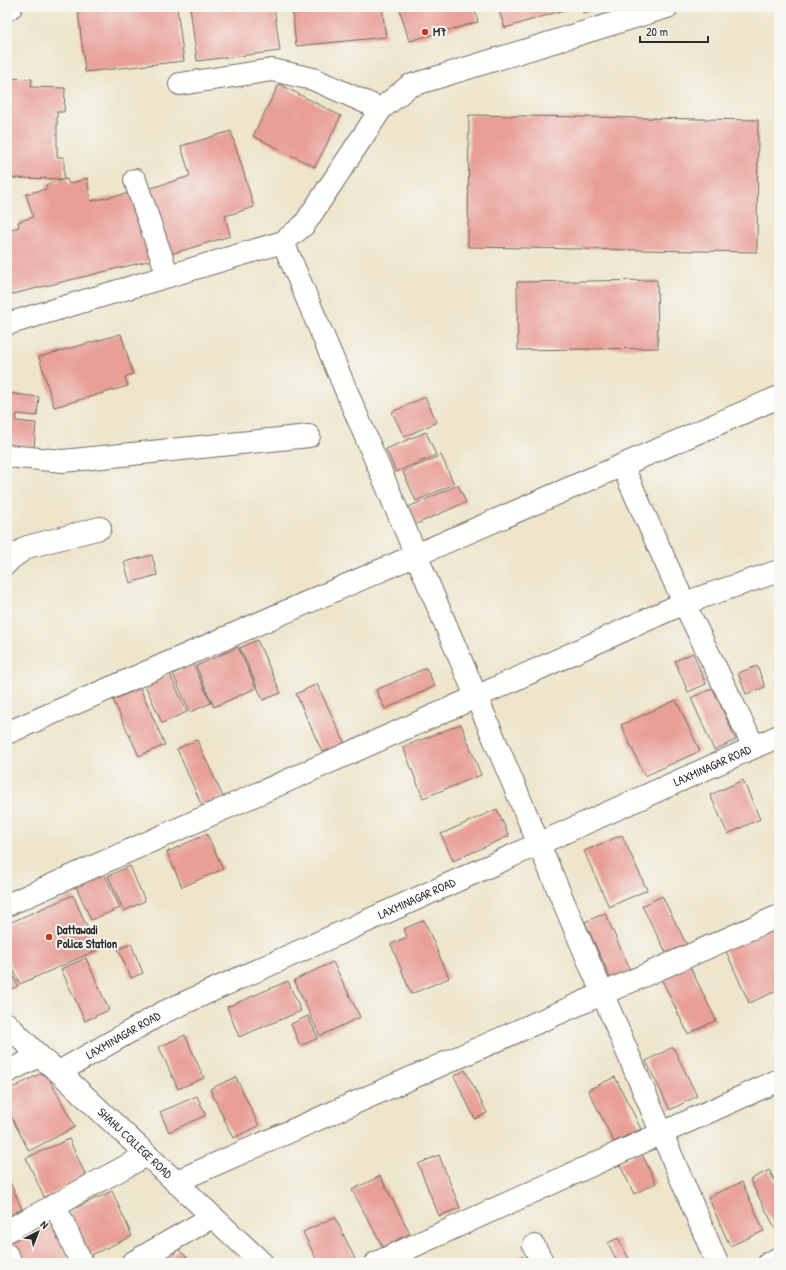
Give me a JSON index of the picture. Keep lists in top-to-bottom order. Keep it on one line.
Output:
{"streets":{"street":["LAXMINAGAR ROAD","SHAHU COLLEGE ROAD"]},"crossings":[["LAXMINAGAR ROAD","SHAHU COLLEGE ROAD"]],"places":["M7","Dattawadi Police Station"],"scale_bar":"20 m","north":"top right"}
